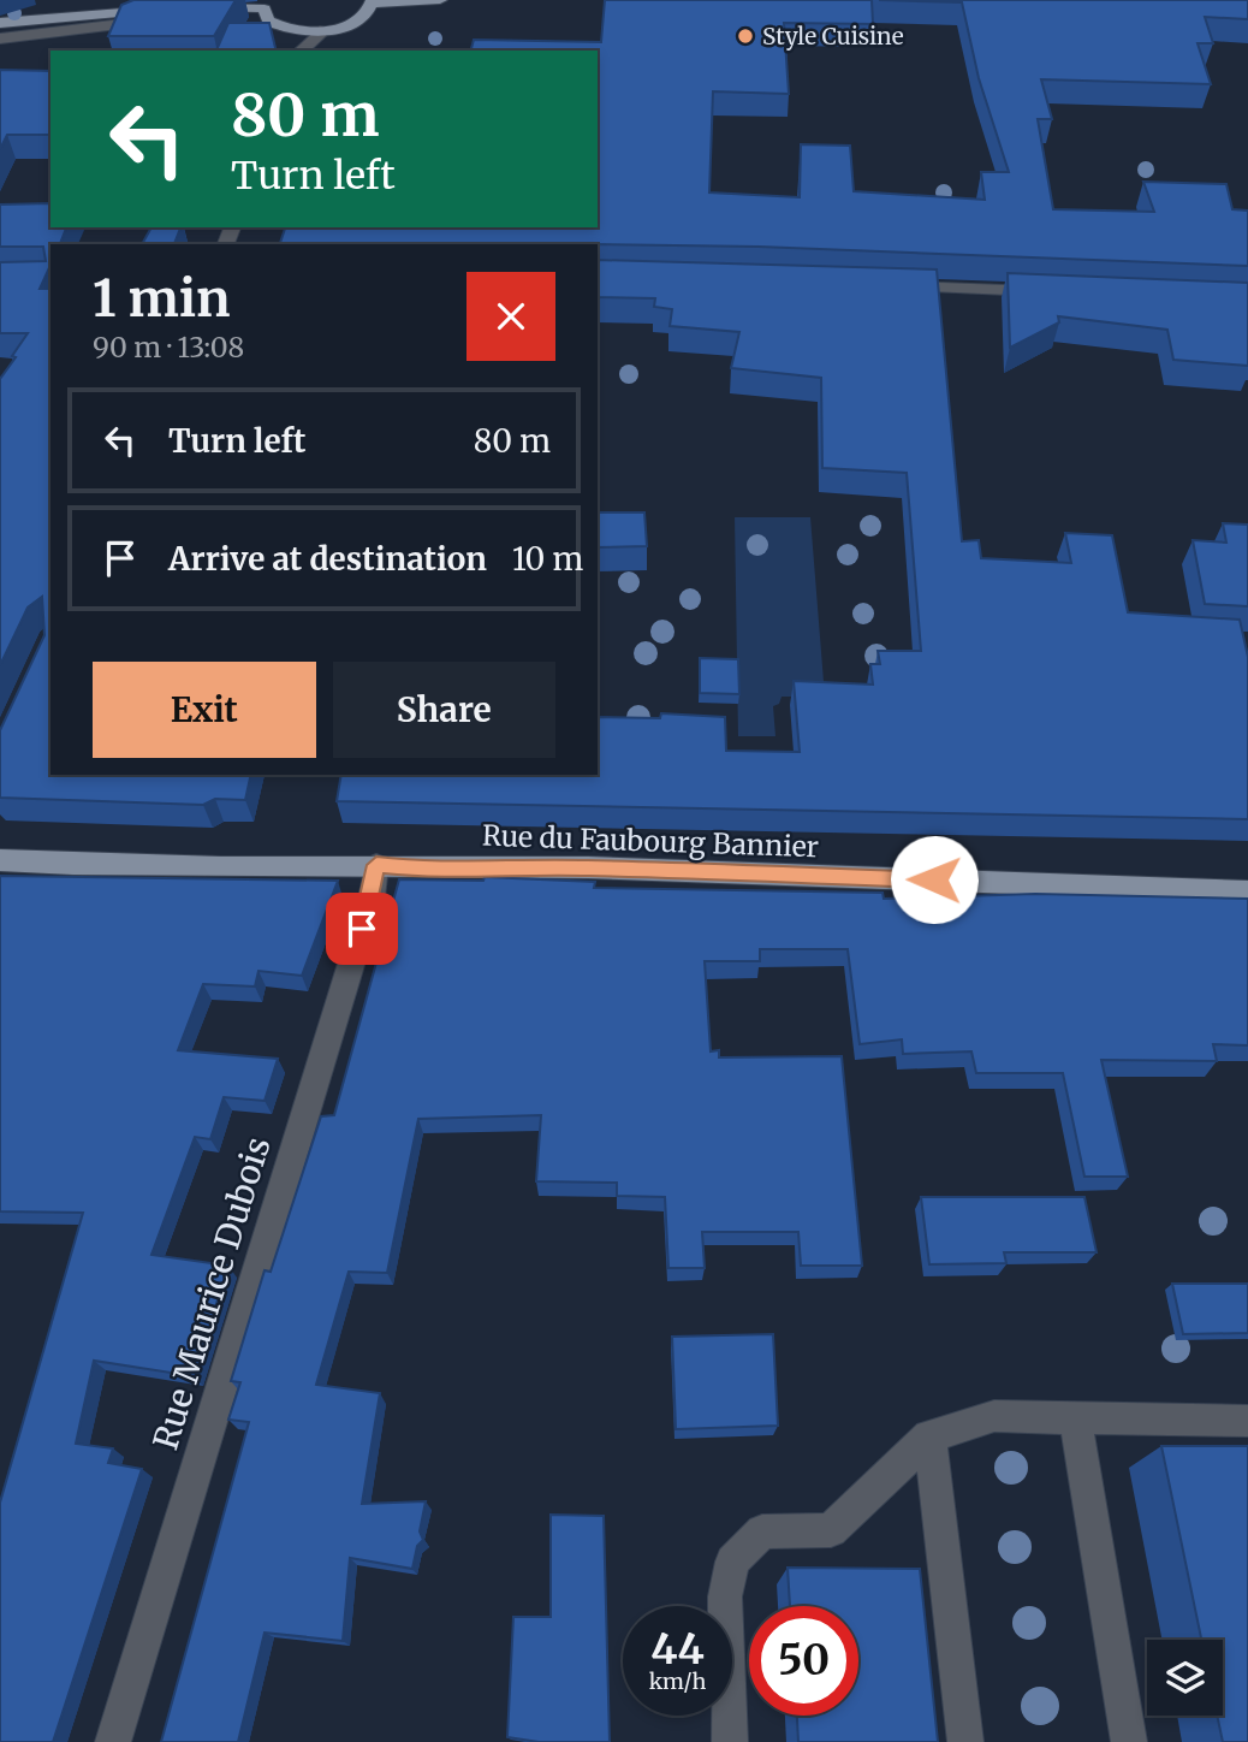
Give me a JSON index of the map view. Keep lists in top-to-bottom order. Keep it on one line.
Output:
{"streets":{"main road":["Rue du Faubourg Bannier"],"street":["Rue Maurice Dubois"]},"crossings":[["Rue du Faubourg Bannier","Rue Maurice Dubois"]],"places":["Style Cuisine"],"page":{"turn":["80 m","Turn left"],"heading":["1 min","90 m · 13:08"],"list":[{"name":"Turn left","value":"80 m"},{"name":"Arrive at destination","value":"10 m"}],"buttons":["Exit","Share"],"speed":"44 km/h","limit":"50"}}
